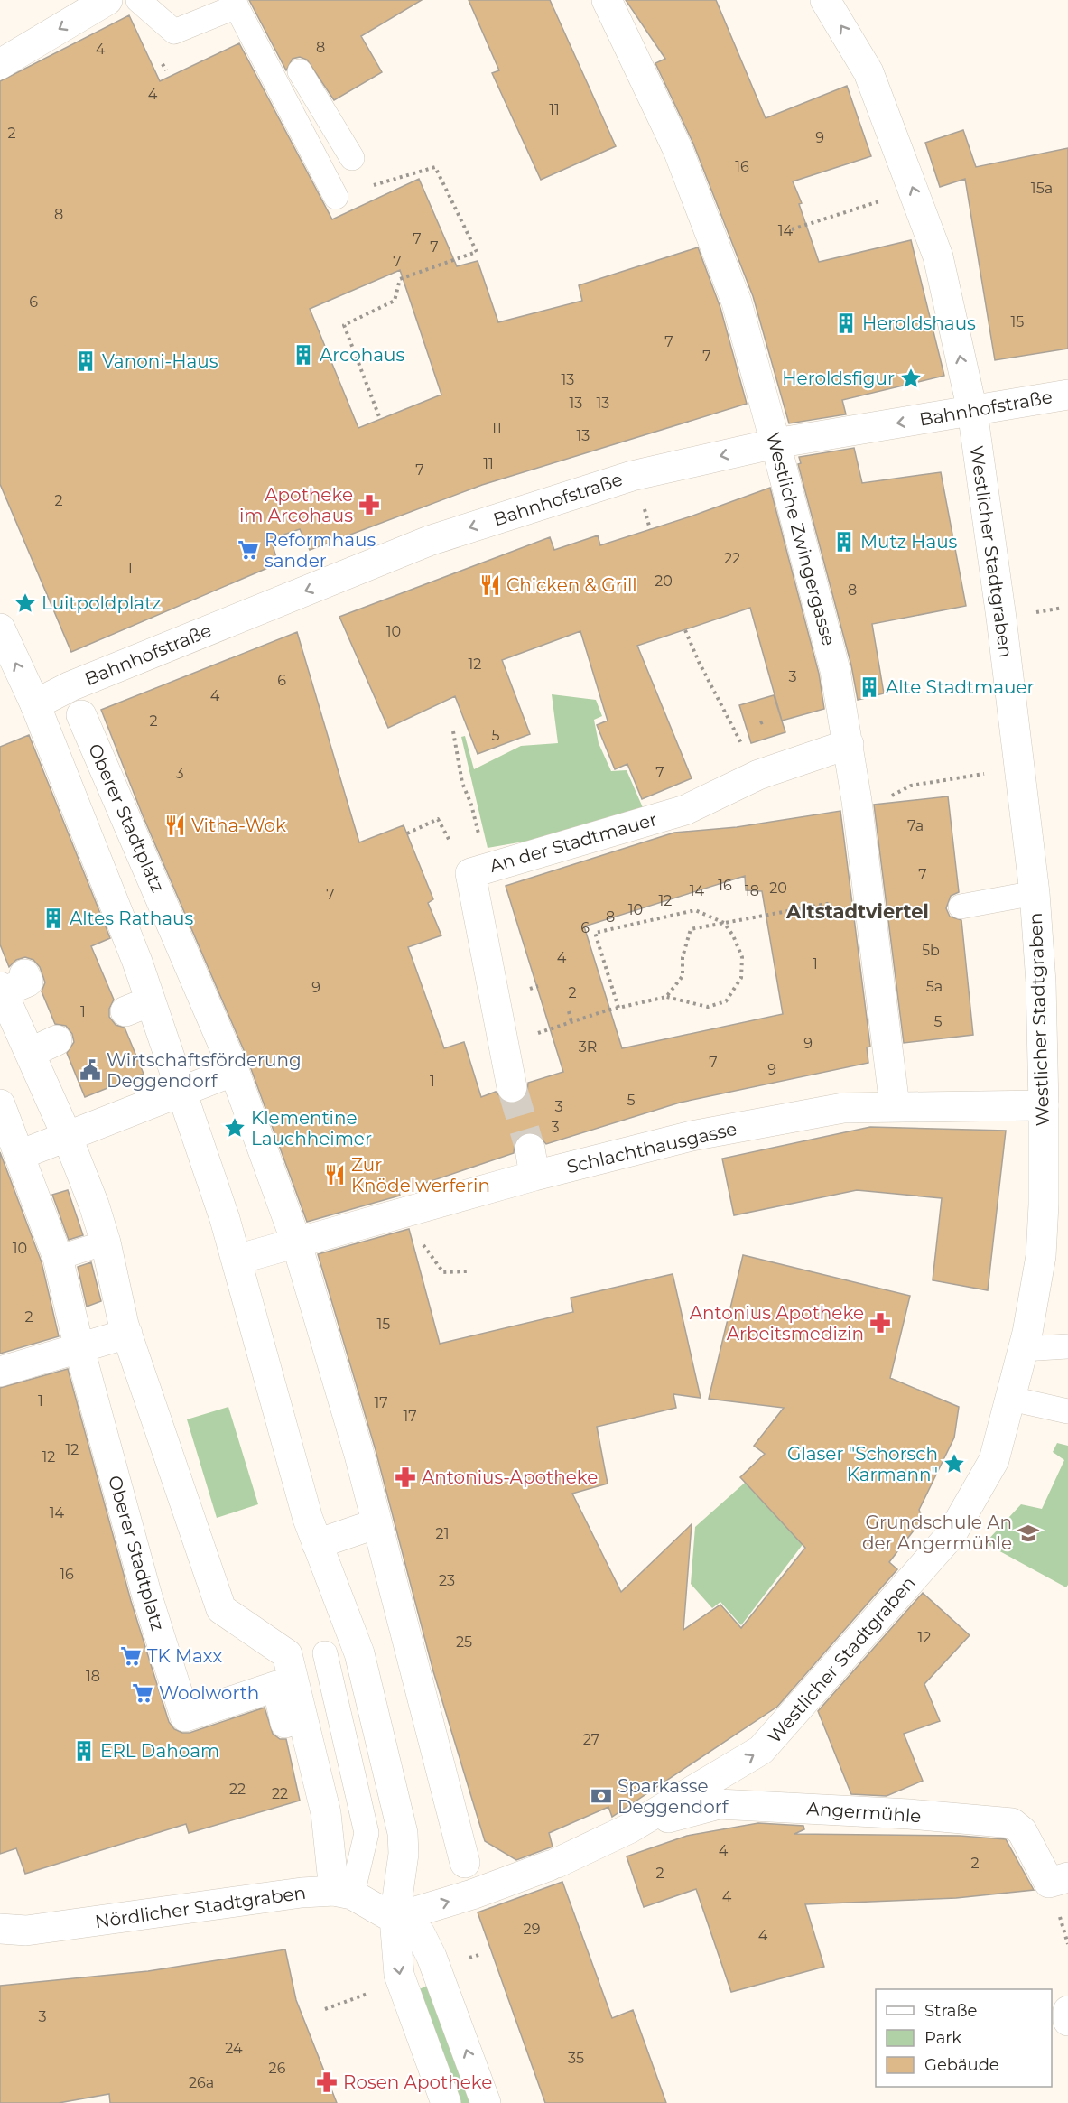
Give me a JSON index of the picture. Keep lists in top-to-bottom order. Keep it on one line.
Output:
{"streets":{"street":["Bahnhofstraße","Westliche Zwingergasse","Westlicher Stadtgraben","Oberer Stadtplatz","An der Stadtmauer","Schlachthausgasse","Angermühle","Nördlicher Stadtgraben"]},"crossings":[["Bahnhofstraße","Westliche Zwingergasse"],["Bahnhofstraße","Westlicher Stadtgraben"],["Westliche Zwingergasse","An der Stadtmauer"],["Westliche Zwingergasse","Schlachthausgasse"],["Westlicher Stadtgraben","Schlachthausgasse"],["Westlicher Stadtgraben","Angermühle"],["Oberer Stadtplatz","Schlachthausgasse"]],"one_way":["Bahnhofstraße","Westlicher Stadtgraben"],"districts":["Altstadtviertel"],"places":{"building":["Heroldshaus","Arcohaus","Vanoni-Haus","Mutz Haus","Alte Stadtmauer","Altes Rathaus","ERL Dahoam"],"place":["Heroldsfigur","Luitpoldplatz","Klementine Lauchheimer","Glaser \"Schorsch Karmann\""],"pharmacy":["Apotheke im Arcohaus","Antonius Apotheke Arbeitsmedizin","Antonius-Apotheke","Rosen Apotheke"],"supermarket":["Reformhaus sander","TK Maxx","Woolworth"],"restaurant":["Chicken & Grill","Vitha-Wok","Zur Knödelwerferin"],"public building":["Wirtschaftsförderung Deggendorf"],"school or university":["Grundschule An der Angermühle"],"bank":["Sparkasse Deggendorf"]},"house_numbers":["8","4","4","11","2","9","16","15a","8","14","7","7","7","6","15","7","7","13","13","13","11","13","11","7","2","22","1","20","8","10","12","3","6","4","2","5","7","3","7a","7","16","20","14","18","7","12","10","8","6","5b","4","1","5a","9","2","1","5","9","3R","7","9","1","5","3","3","10","2","15","1","17","17","12","12","14","21","16","23","12","25","18","27","22","22","4","2","2","4","29","4","3","24","35","26","26a"],"legend":["Straße","Park","Gebäude"]}
